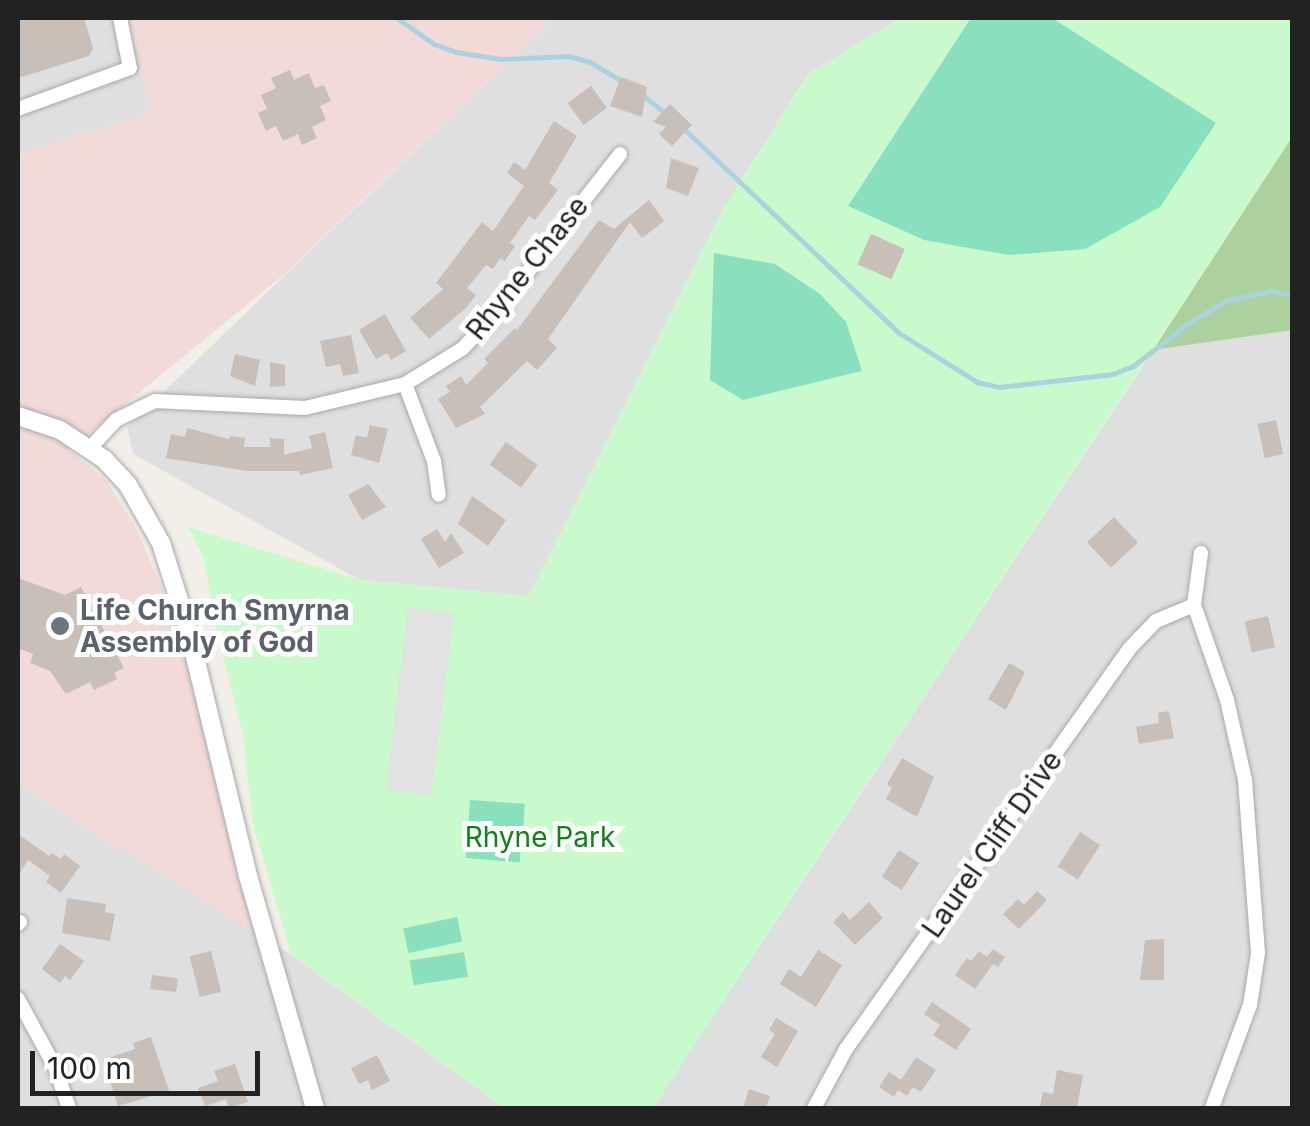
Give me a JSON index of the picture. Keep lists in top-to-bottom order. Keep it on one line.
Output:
{"streets":{"street":["Rhyne Chase","Laurel Cliff Drive"]},"parks":["Rhyne Park"],"places":["Life Church Smyrna Assembly of God"],"scale_bar":"100 m"}
